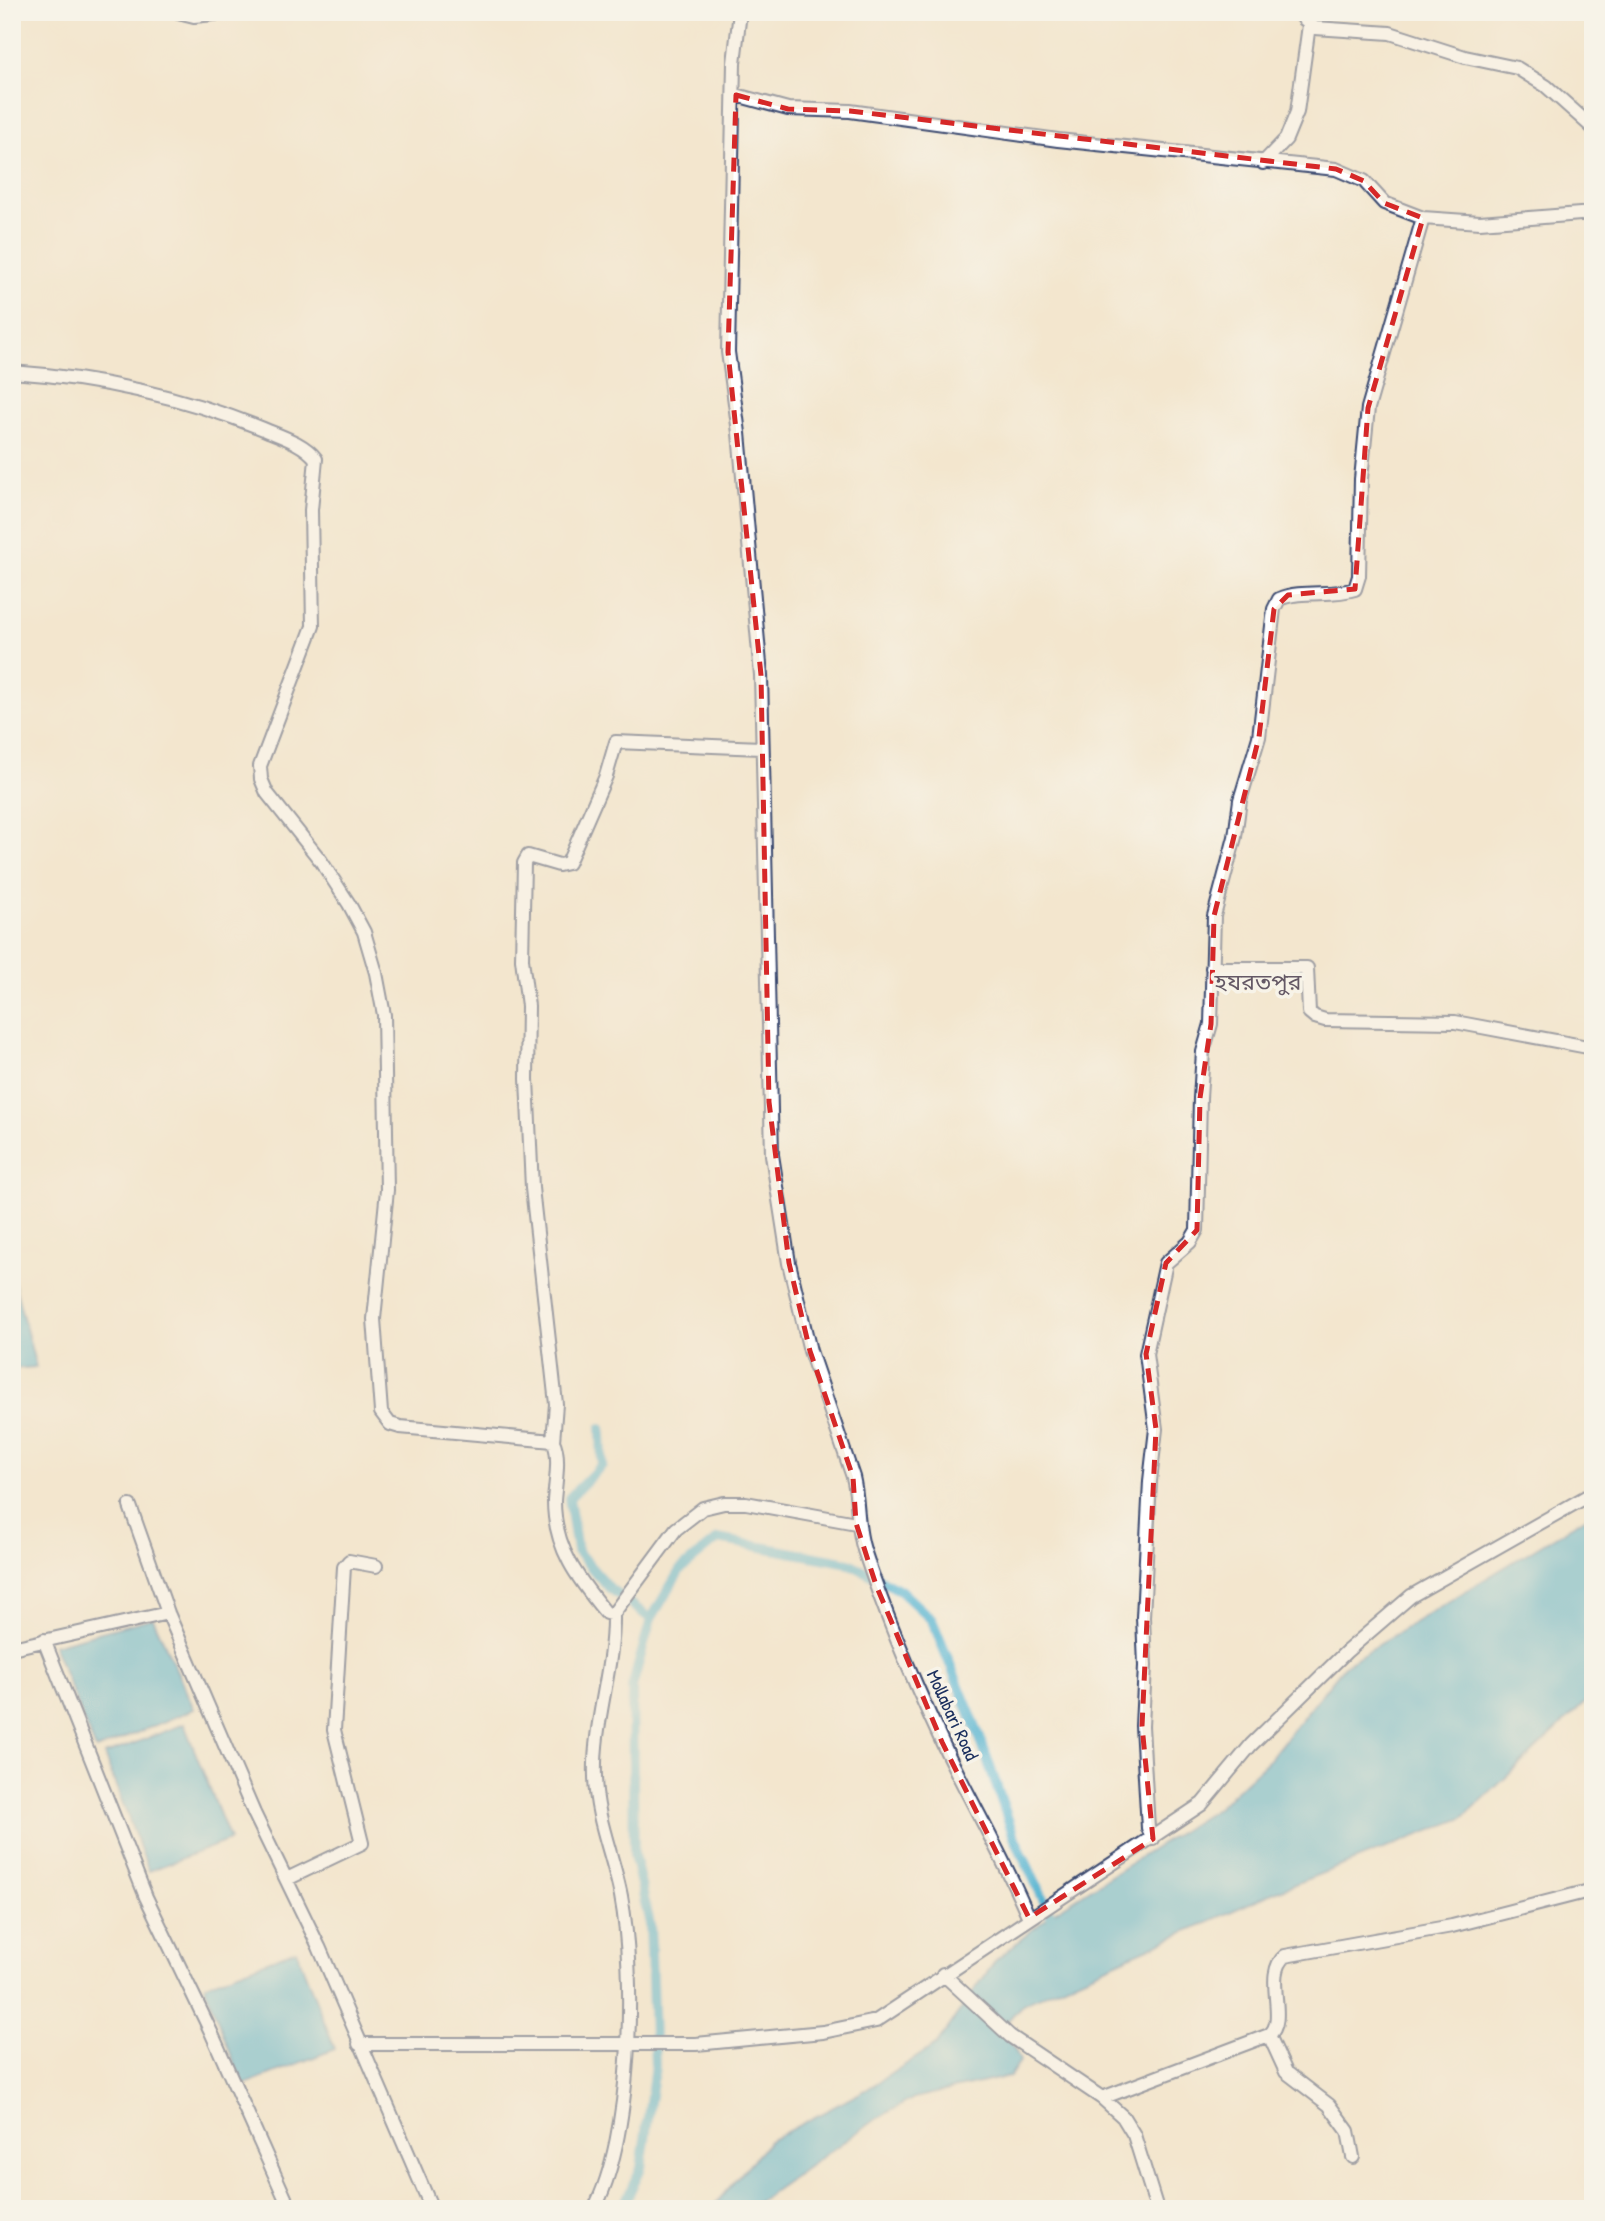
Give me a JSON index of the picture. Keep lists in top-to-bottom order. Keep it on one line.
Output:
{"streets":{"street":["Mollabari Road"]},"districts":["হযরতপুর"]}
